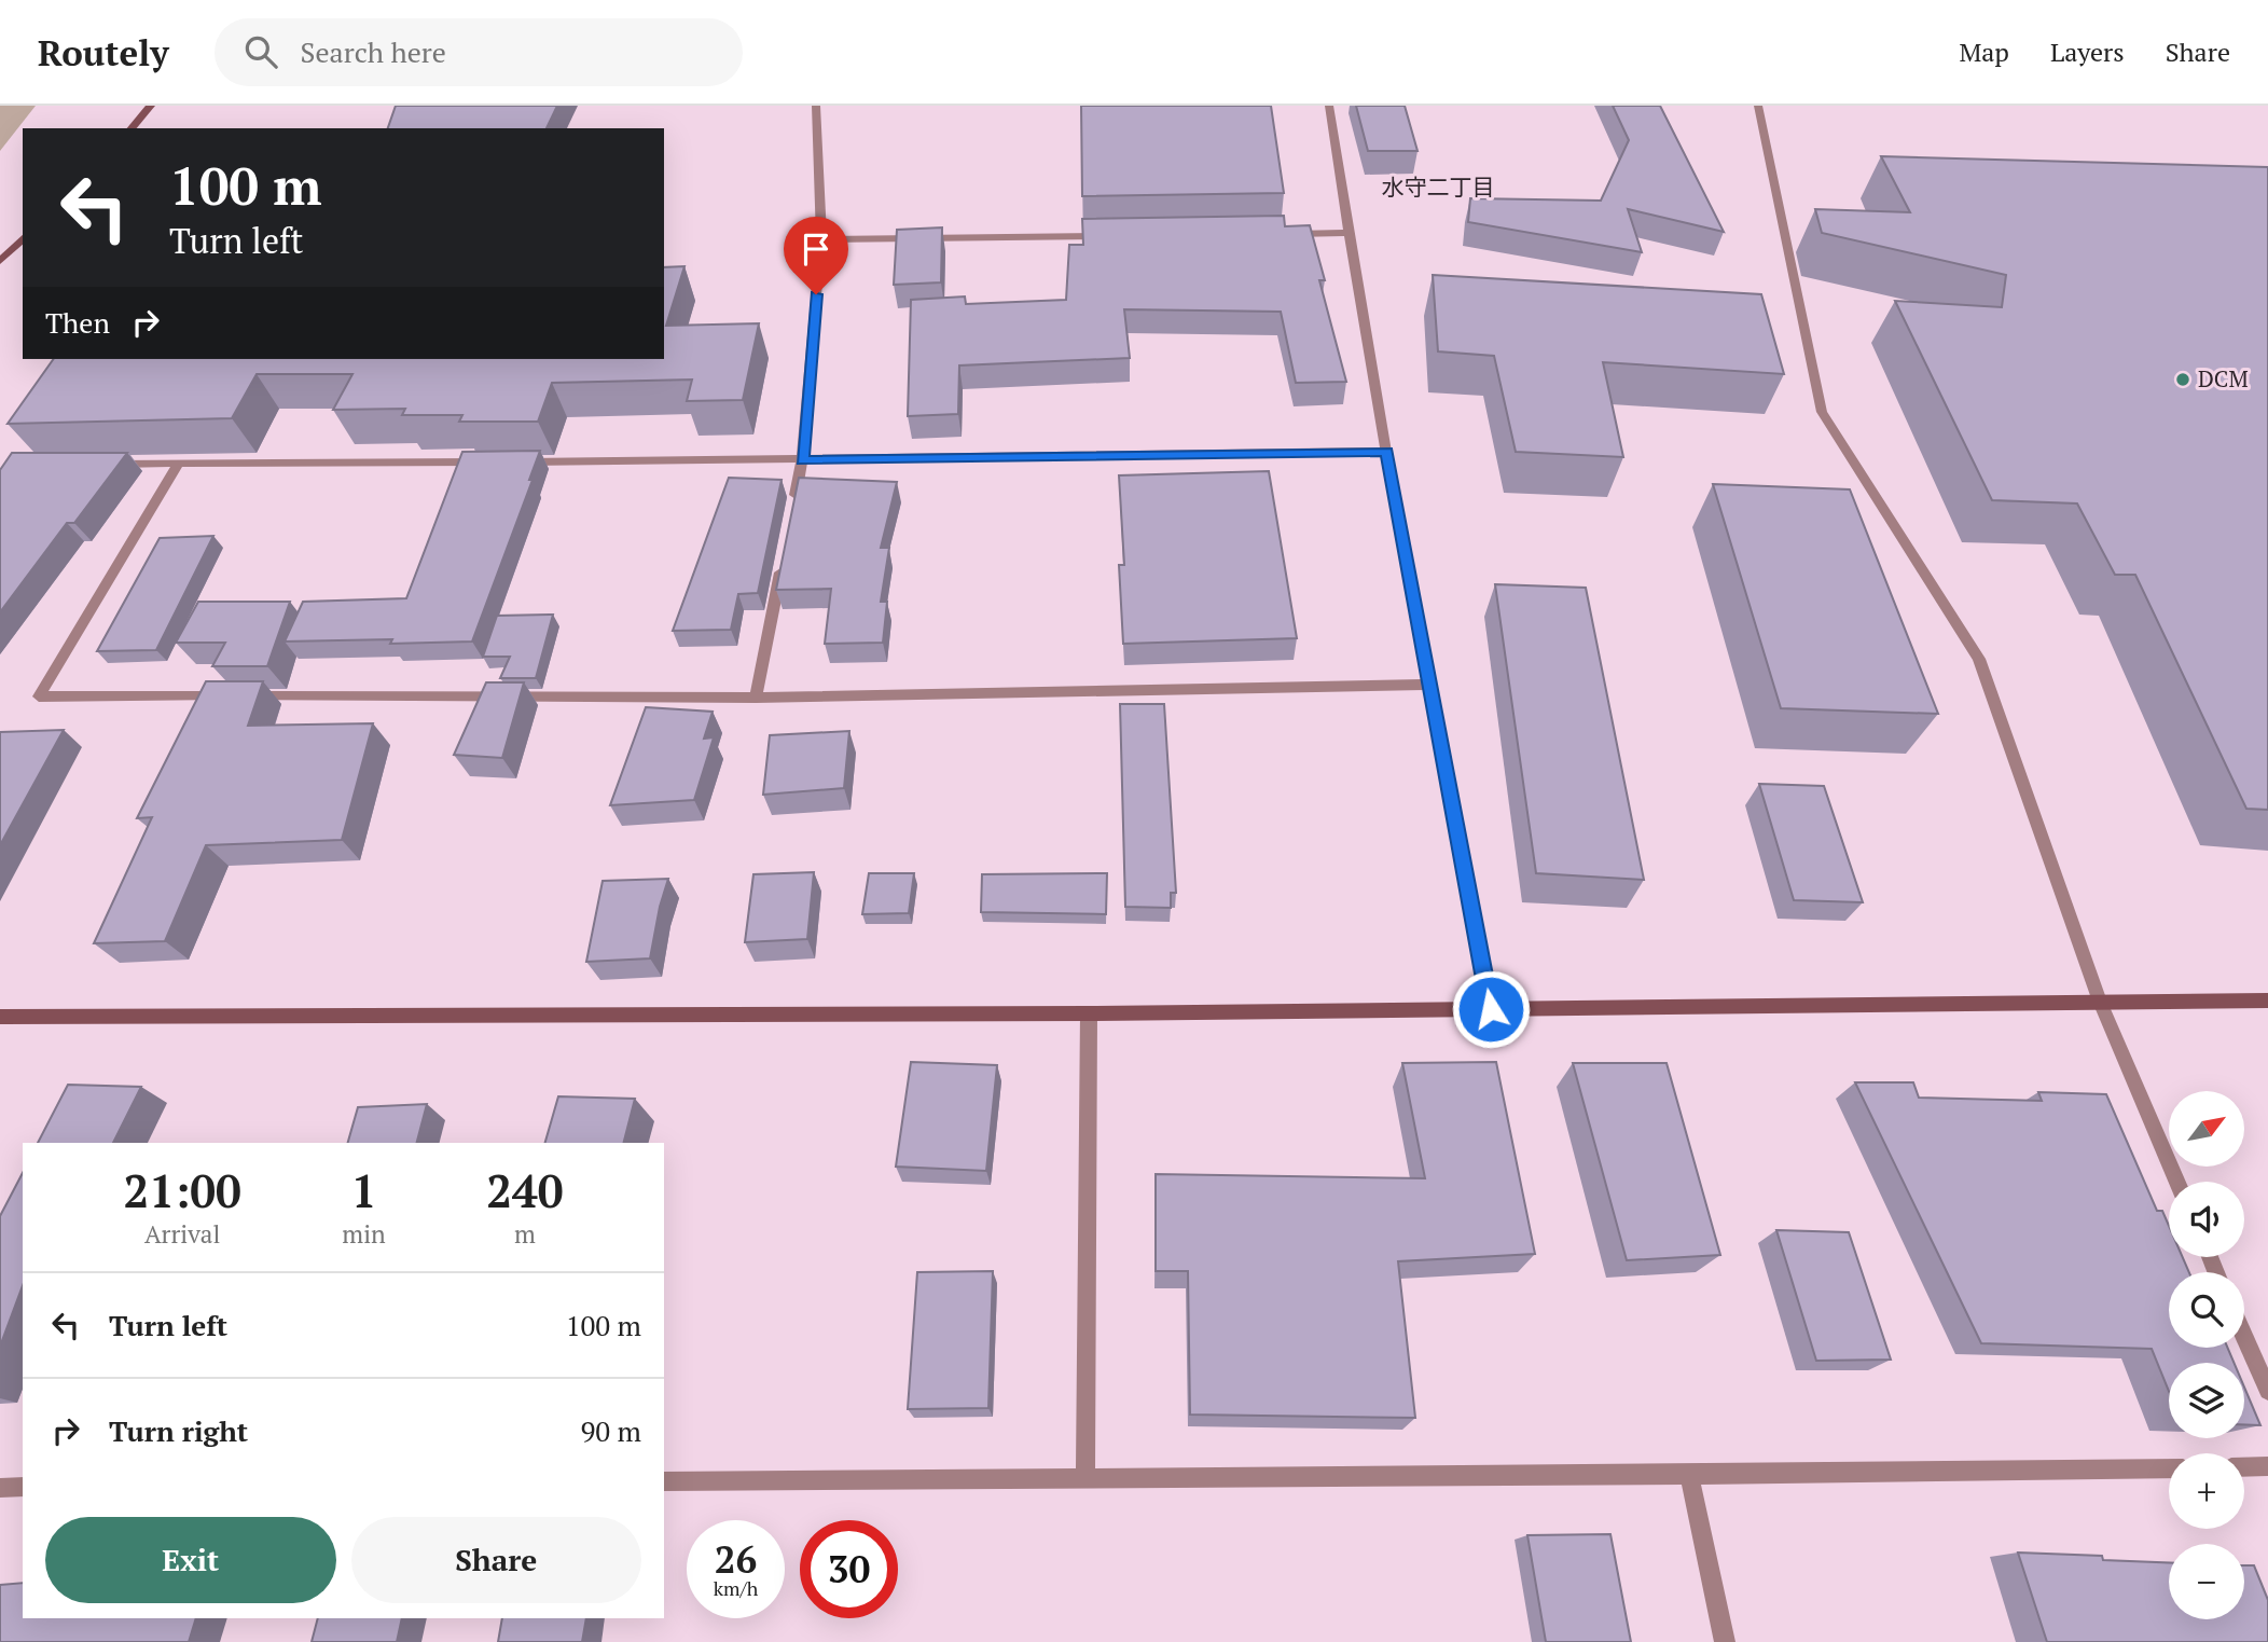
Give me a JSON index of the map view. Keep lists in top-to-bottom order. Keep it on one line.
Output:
{"districts":["水守二丁目"],"places":["DCM"],"north":"top right","page":{"header":"Routely","search":"Search here","nav":["Map","Layers","Share"],"turn":["100 m","Turn left"],"then":"Then","map_buttons":["+","−"],"eta":["21:00","Arrival","1","min","240","m"],"list":[{"name":"Turn left","value":"100 m"},{"name":"Turn right","value":"90 m"}],"buttons":["Exit","Share"],"speed":"26 km/h","limit":"30"}}
